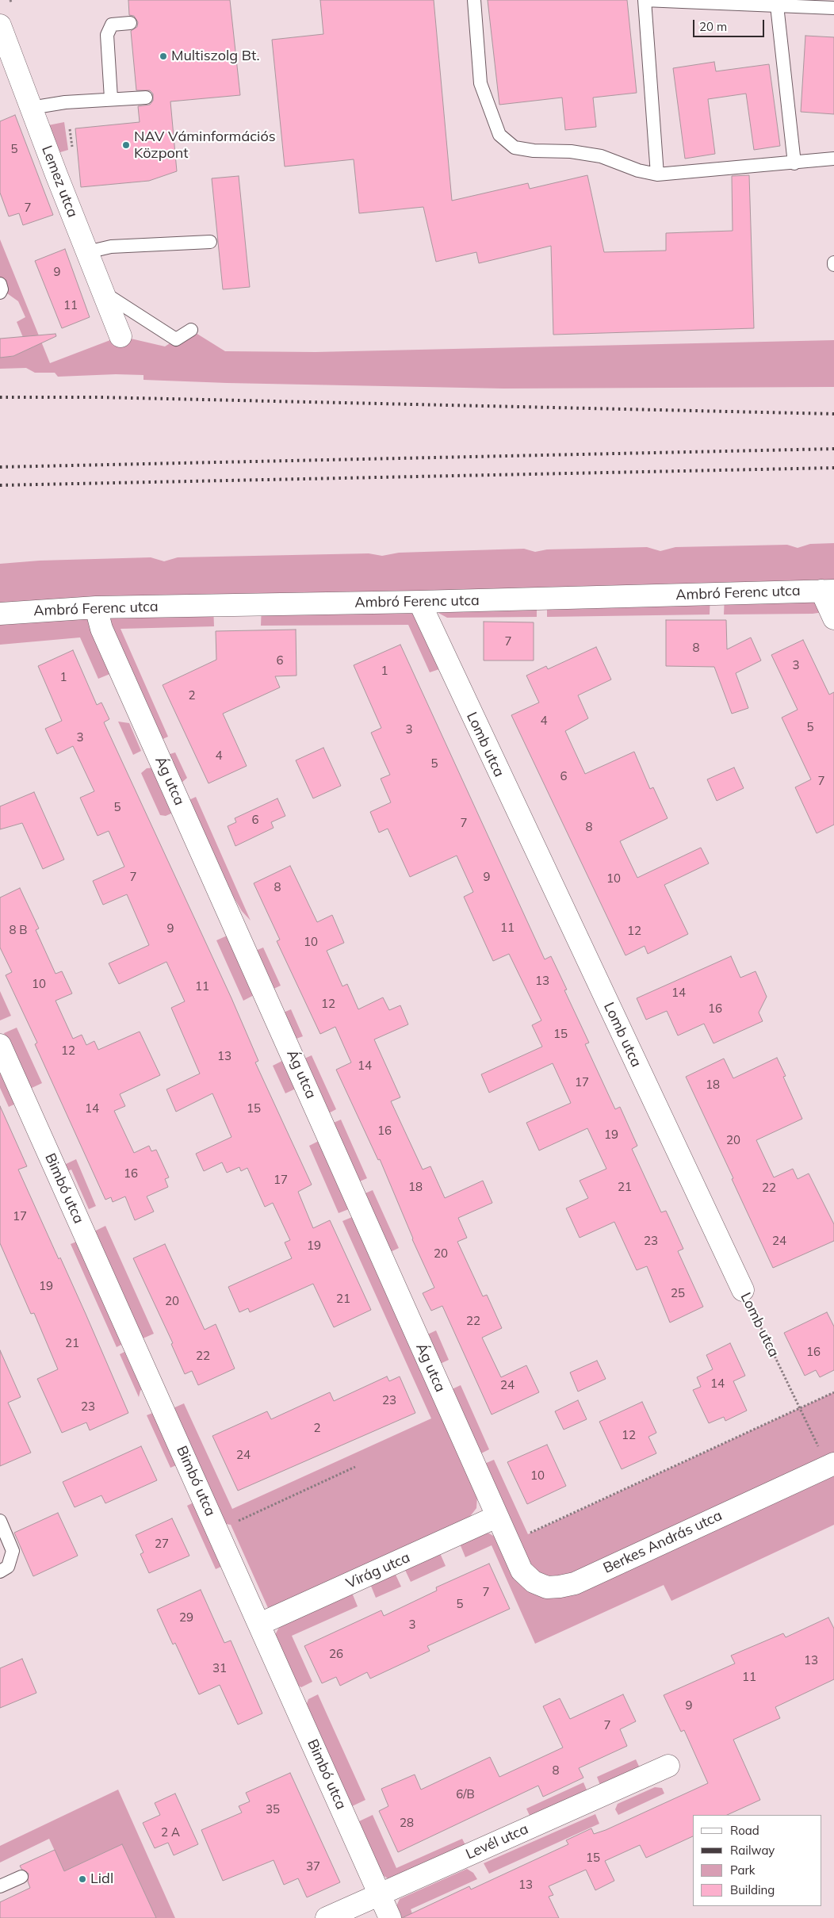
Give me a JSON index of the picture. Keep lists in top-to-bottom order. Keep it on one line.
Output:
{"streets":{"street":["Lemez utca","Ambró Ferenc utca","Lomb utca","Ág utca","Bimbó utca","Berkes András utca","Virág utca","Levél utca"]},"crossings":[["Ambró Ferenc utca","Lomb utca"],["Ambró Ferenc utca","Ág utca"],["Lomb utca","Berkes András utca"],["Ág utca","Berkes András utca"],["Ág utca","Virág utca"],["Bimbó utca","Virág utca"],["Bimbó utca","Levél utca"]],"places":["Multiszolg Bt.","NAV Váminformációs Központ","Lidl"],"house_numbers":["5","7","9","11","7","8","6","3","1","1","2","4","5","3","3","4","5","6","7","5","6","7","8","7","9","10","8","11","9","8 B","12","10","13","10","11","14","12","16","15","12","13","14","17","18","14","15","16","19","20","16","17","18","21","22","17","23","24","19","20","19","25","21","20","22","21","16","22","14","24","23","23","2","12","24","10","27","7","5","29","3","26","13","31","11","9","7","8","6/B","35","28","2 A","15","37","13"],"legend":["Road","Railway","Park","Building"],"scale_bar":"20 m"}
